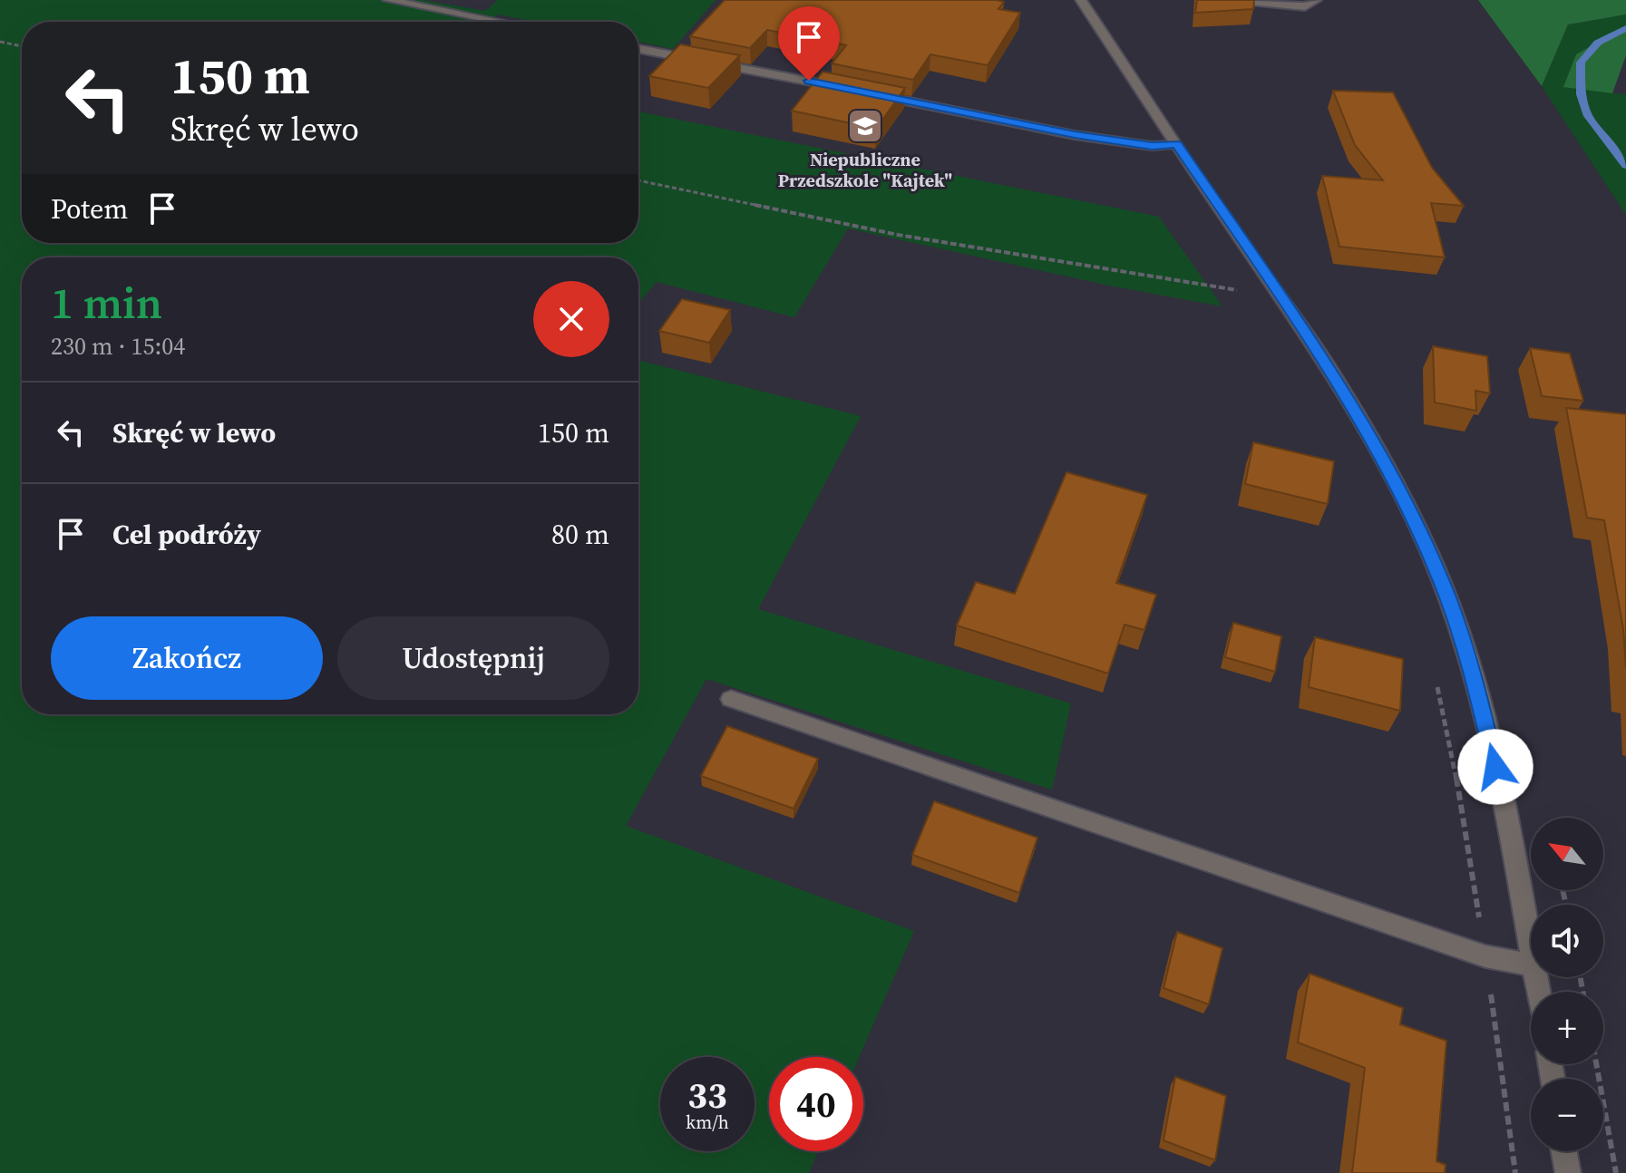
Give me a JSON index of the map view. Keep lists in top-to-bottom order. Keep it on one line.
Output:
{"places":{"school or university":["Niepubliczne Przedszkole \"Kajtek\""]},"north":"top left","page":{"turn":["150 m","Skręć w lewo"],"then":"Potem","heading":["1 min","230 m · 15:04"],"list":[{"name":"Skręć w lewo","value":"150 m"},{"name":"Cel podróży","value":"80 m"}],"buttons":["Zakończ","Udostępnij"],"map_buttons":["+","−"],"speed":"33 km/h","limit":"40"}}
